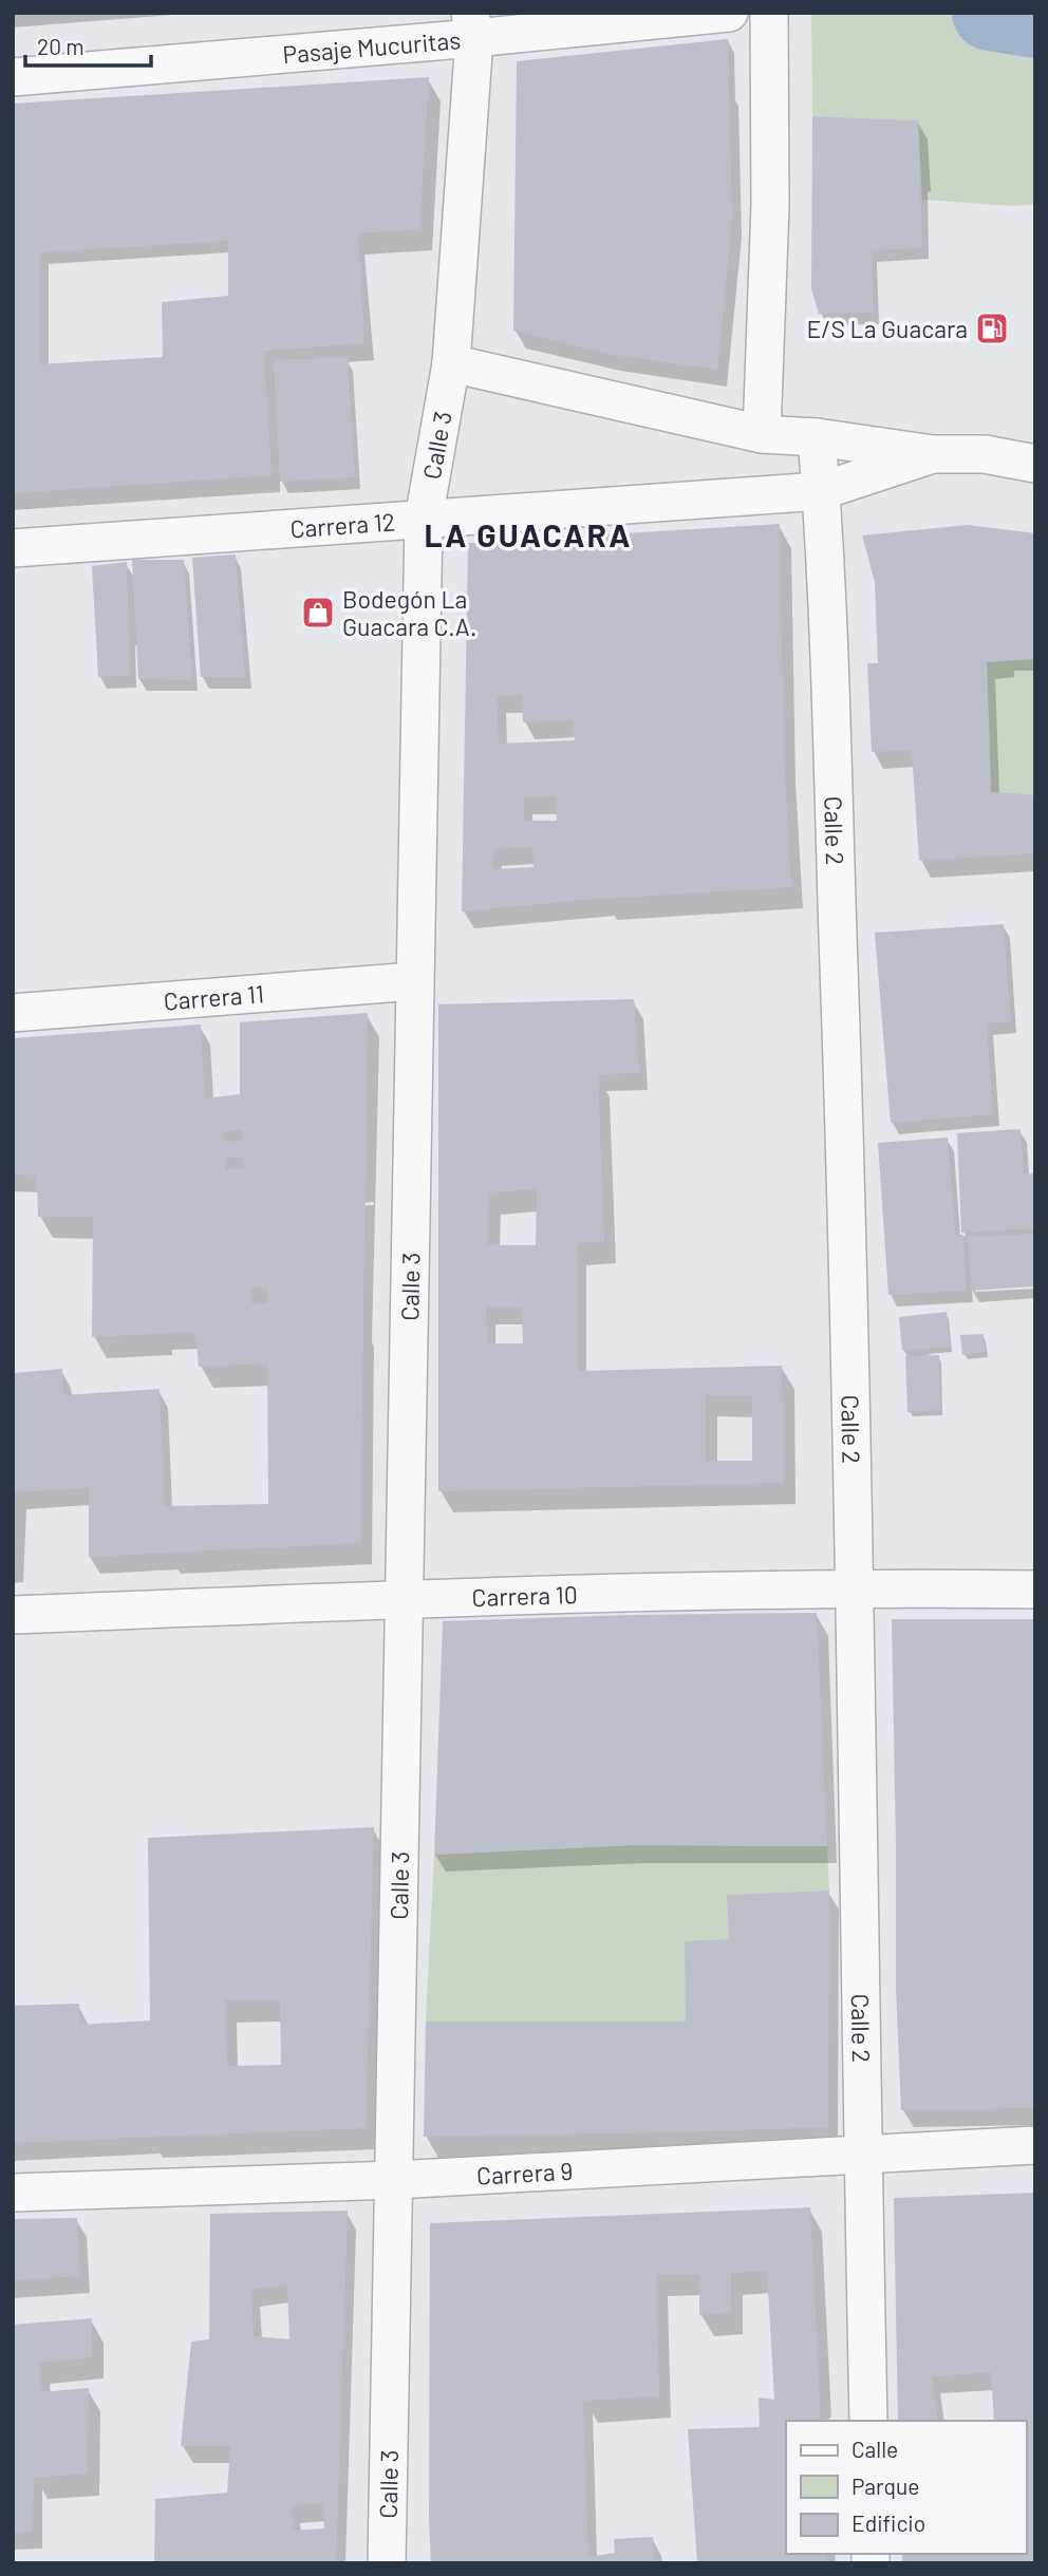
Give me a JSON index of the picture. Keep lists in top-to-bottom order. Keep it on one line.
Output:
{"streets":{"street":["Pasaje Mucuritas","Calle 3","Carrera 12","Calle 2","Carrera 11","Carrera 10","Carrera 9"]},"crossings":[["Pasaje Mucuritas","Calle 3"],["Calle 3","Carrera 12"],["Calle 3","Carrera 11"],["Calle 3","Carrera 10"],["Calle 3","Carrera 9"],["Carrera 12","Calle 2"],["Calle 2","Carrera 10"],["Calle 2","Carrera 9"]],"districts":["LA GUACARA"],"places":{"fuel station":["E/S La Guacara"],"shop":["Bodegón La Guacara C.A."]},"legend":["Calle","Parque","Edificio"],"scale_bar":"20 m"}
